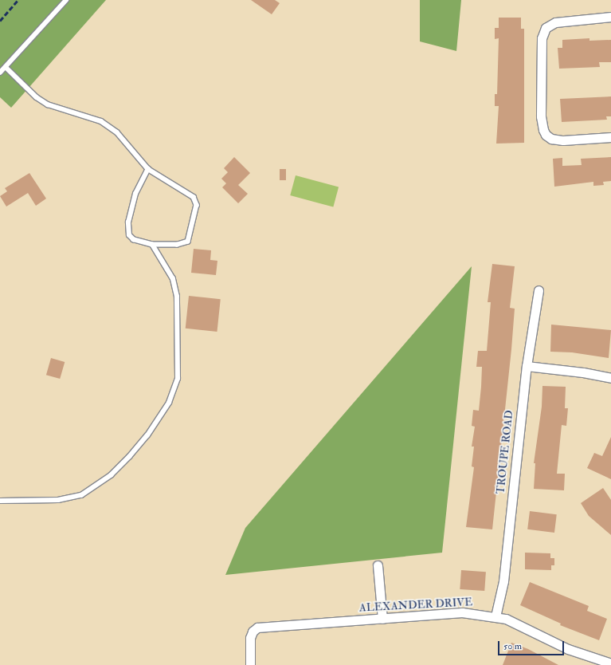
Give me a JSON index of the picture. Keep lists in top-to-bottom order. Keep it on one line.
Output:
{"streets":{"street":["TROUPE ROAD","ALEXANDER DRIVE"]},"crossings":[["TROUPE ROAD","ALEXANDER DRIVE"]],"scale_bar":"50 m"}
